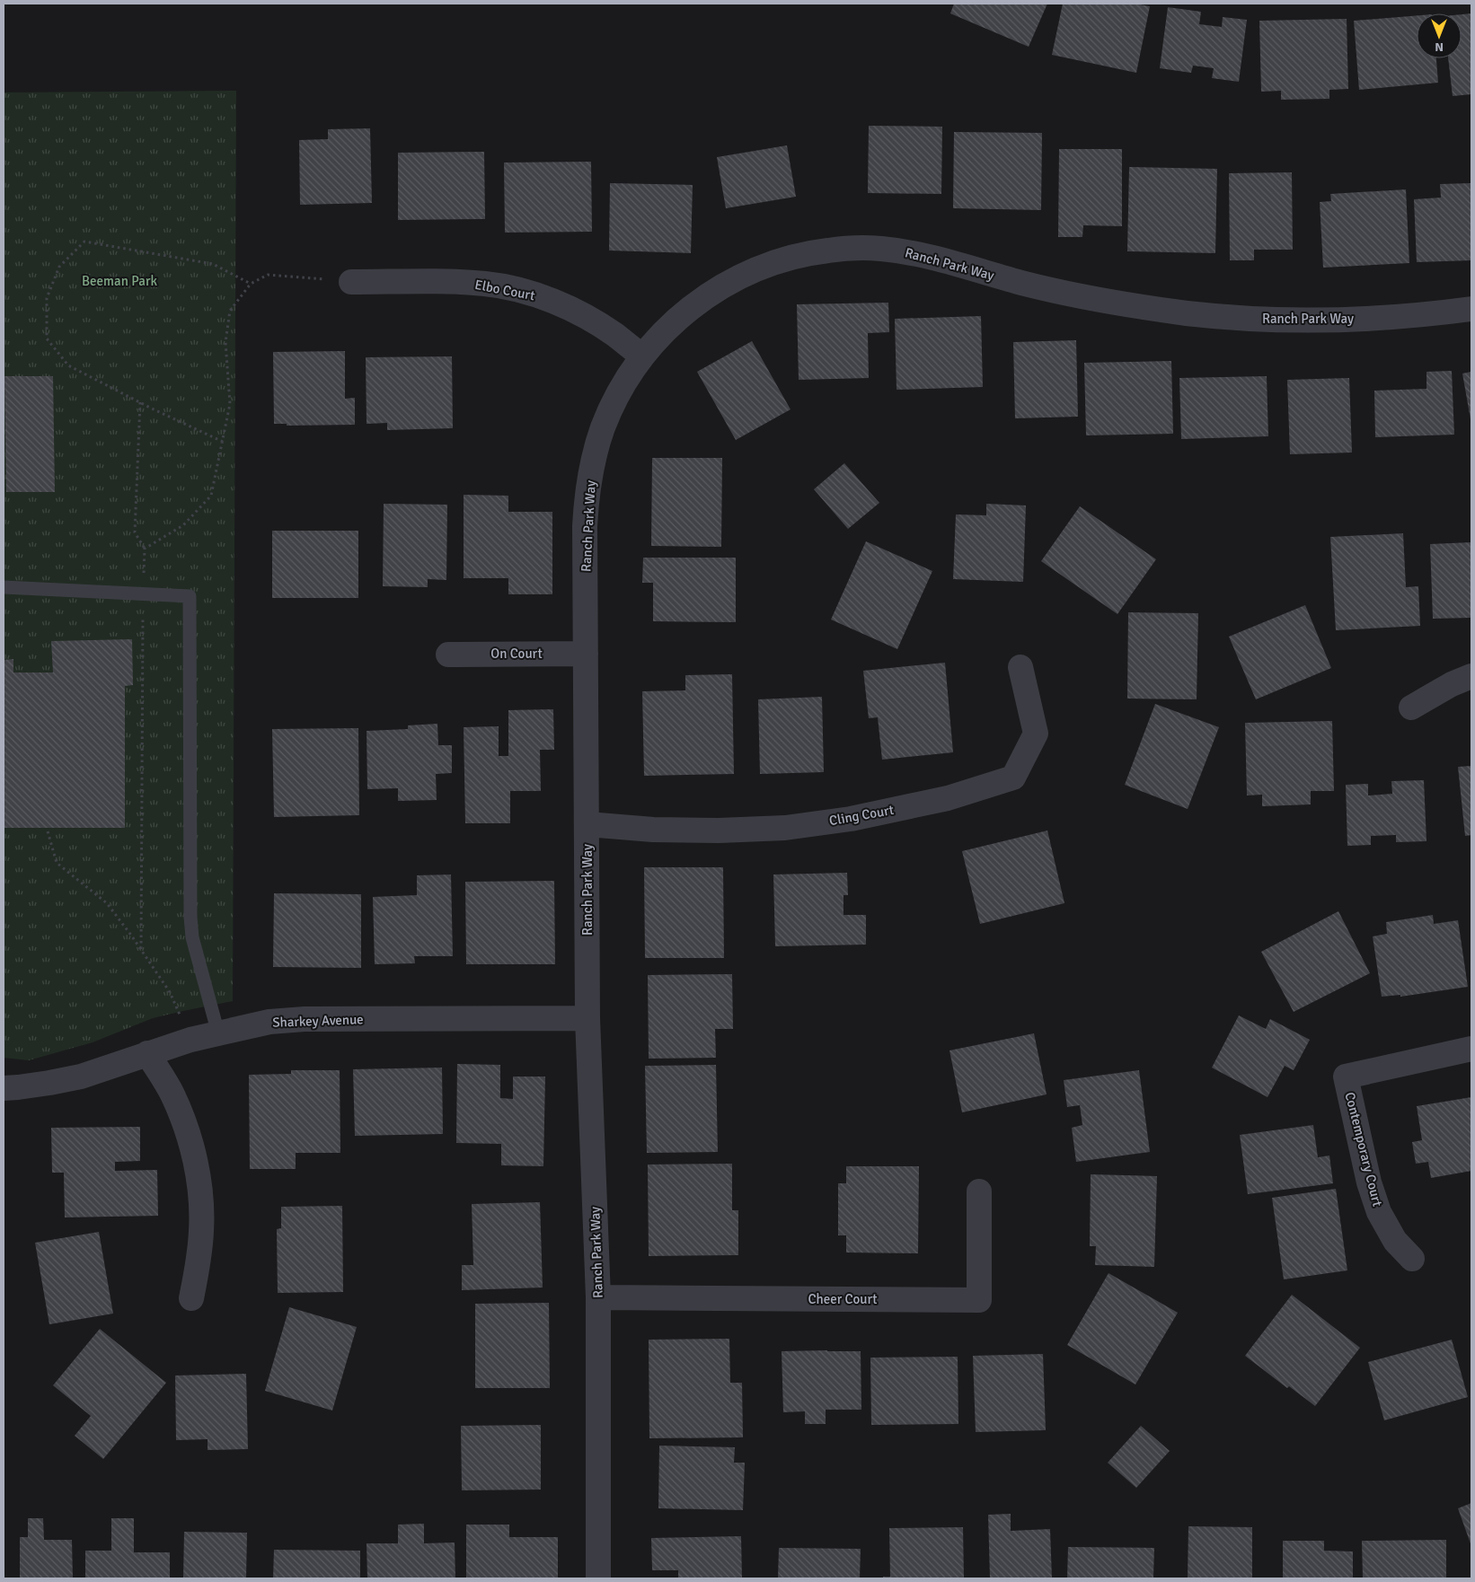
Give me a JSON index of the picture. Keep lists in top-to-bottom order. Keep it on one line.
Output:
{"streets":{"street":["Ranch Park Way","Elbo Court","On Court","Cling Court","Sharkey Avenue","Contemporary Court","Cheer Court"]},"crossings":[["Ranch Park Way","Elbo Court"],["Ranch Park Way","On Court"],["Ranch Park Way","Cling Court"],["Ranch Park Way","Sharkey Avenue"],["Ranch Park Way","Cheer Court"]],"parks":["Beeman Park"],"north":"bottom"}
